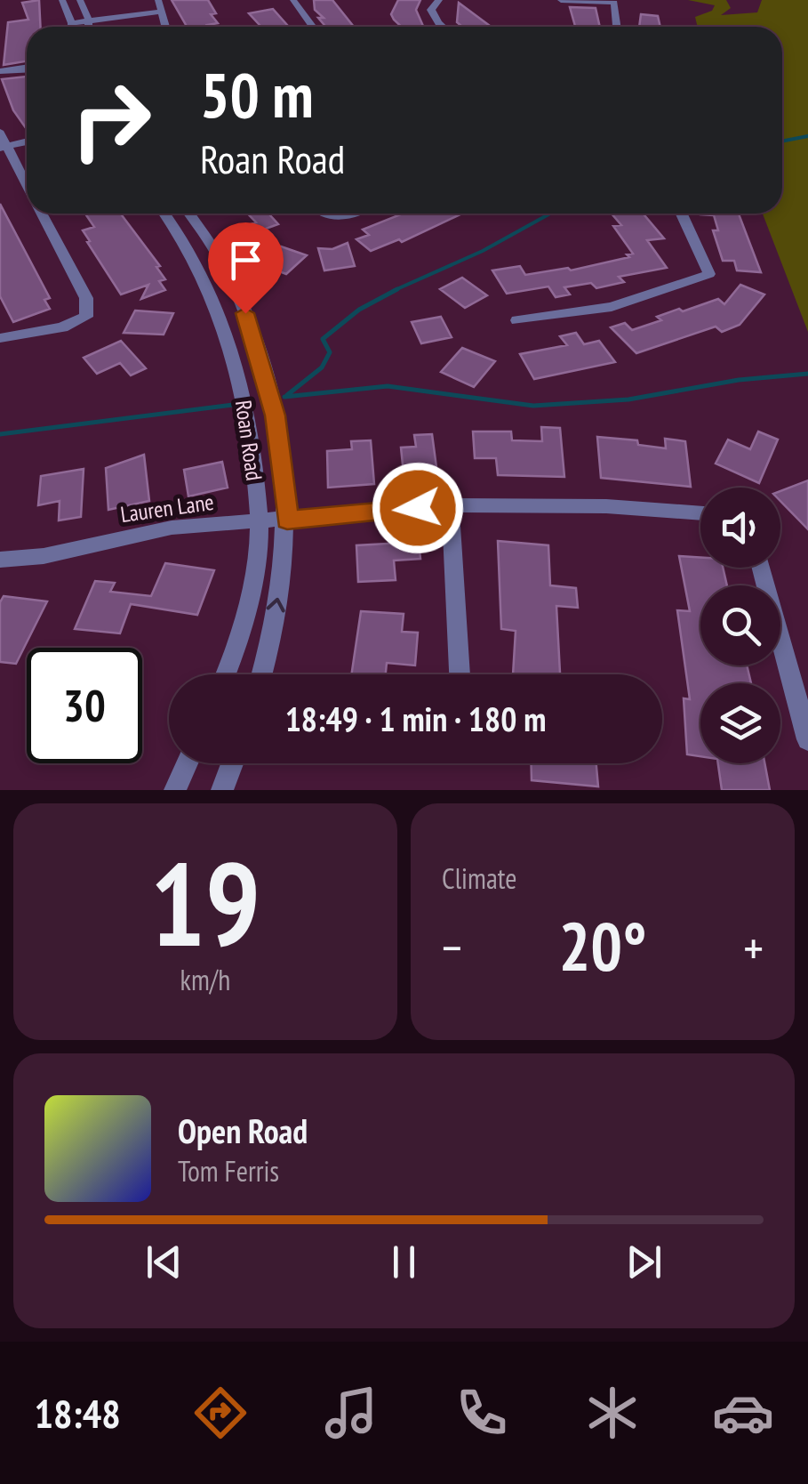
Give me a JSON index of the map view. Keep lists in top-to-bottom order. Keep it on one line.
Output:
{"streets":{"street":["Roan Road","Lauren Lane"]},"crossings":[["Roan Road","Lauren Lane"]],"page":{"turn":["50 m","Roan Road"],"limit":"30","trip":"18:49 · 1 min · 180 m","tile":[["19","km/h"],"Climate"],"heat":["−","20°","+"],"song":["Open Road","Tom Ferris"],"tabs":"18:48"}}
